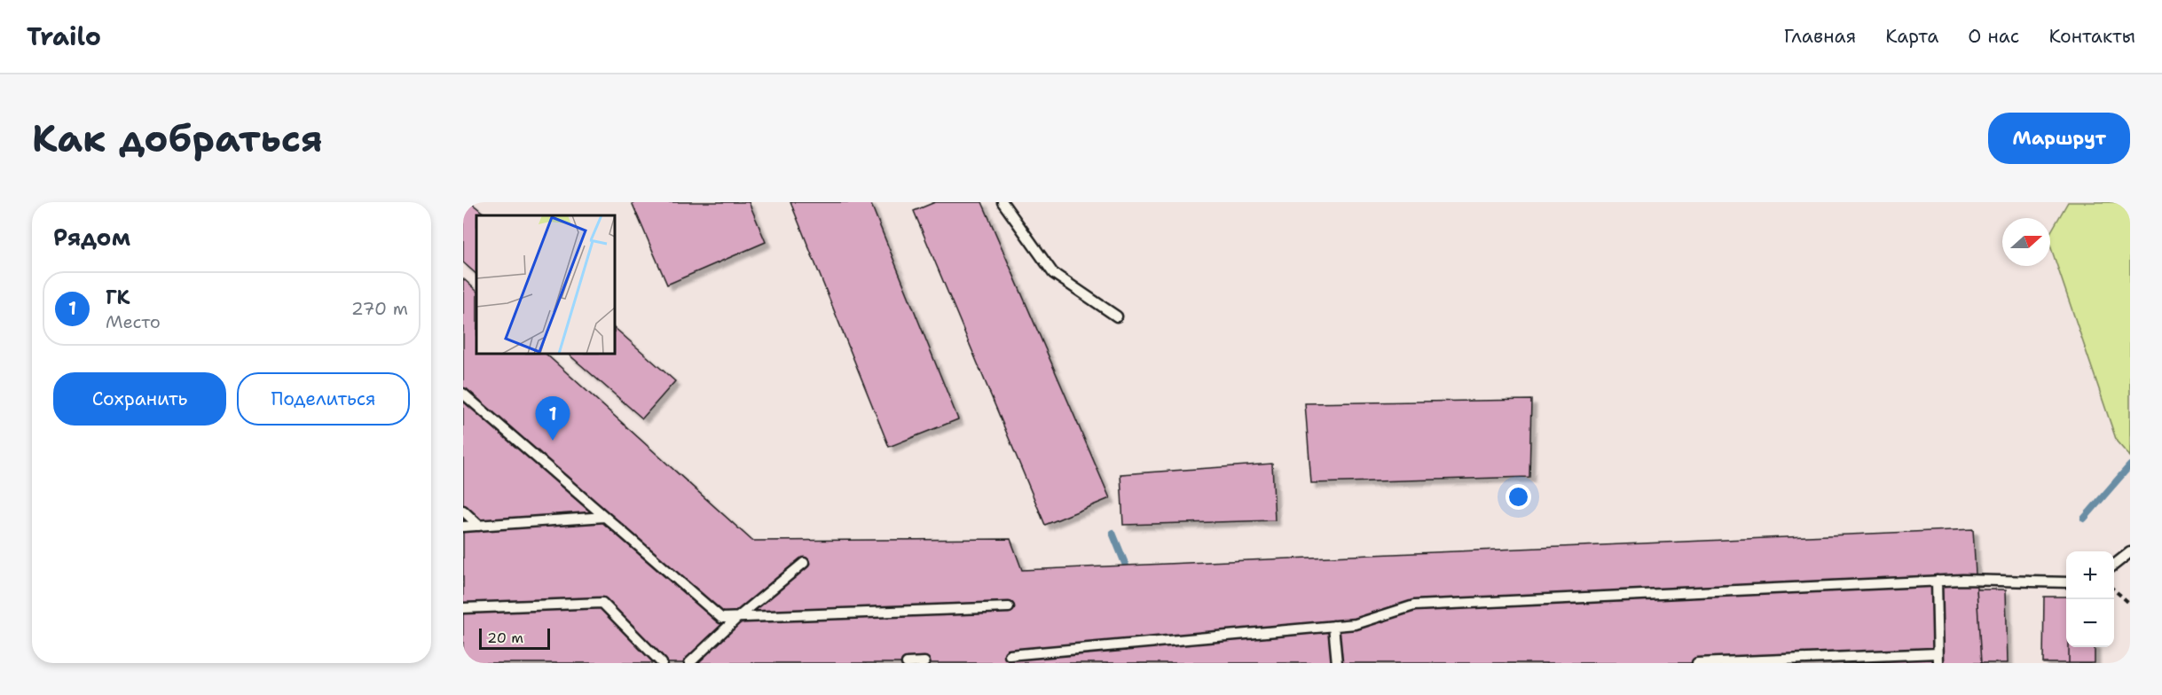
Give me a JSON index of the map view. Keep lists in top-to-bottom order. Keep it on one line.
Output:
{"scale_bar":"20 m","north":"right","page":{"header":"Trailo","nav":["Главная","Карта","О нас","Контакты"],"buttons":["Маршрут",["Сохранить","Поделиться"]],"title":"Как добраться","heading":"Рядом","list":[{"mark":"1","name":"ГК","note":"Место","value":"270 m"}],"pins":"1","map_buttons":["+","−"],"scale":"20 m"}}
